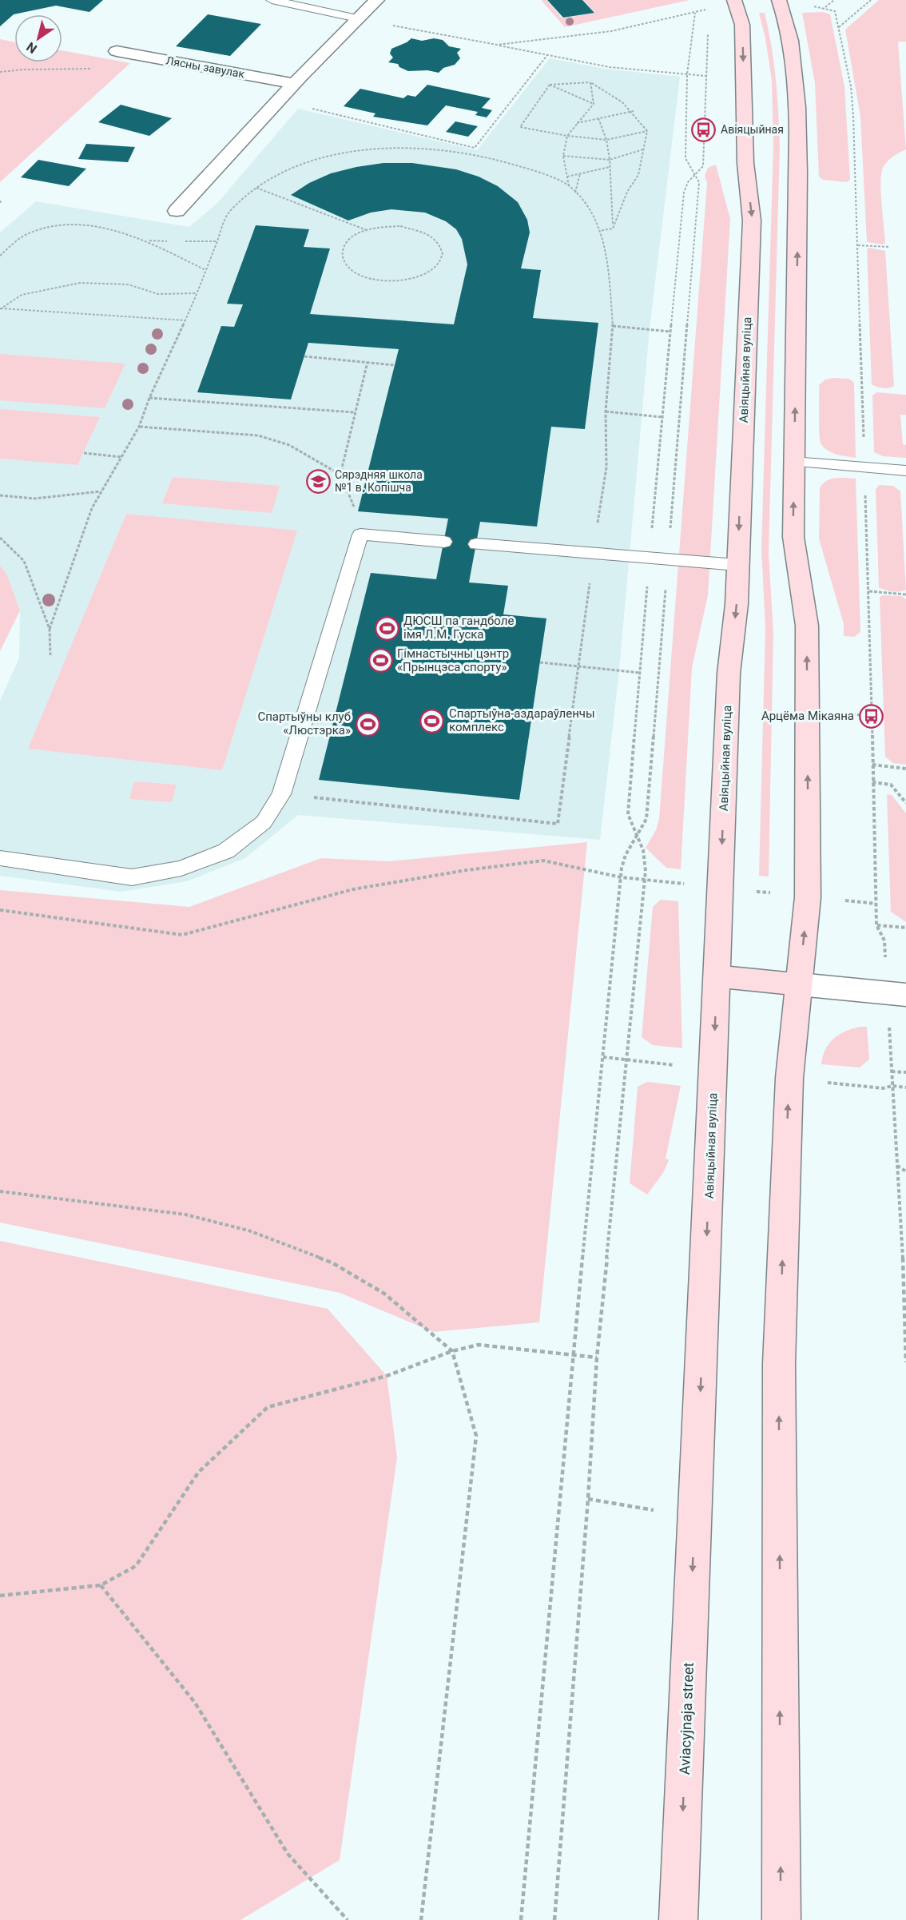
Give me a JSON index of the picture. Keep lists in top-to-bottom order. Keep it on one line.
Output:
{"streets":{"main road":["Авіяцыйная вуліца","Aviacyjnaja street"],"street":["Лясны завулак"]},"crossings":[["Авіяцыйная вуліца","Aviacyjnaja street"]],"places":{"bus stop":["Авіяцыйная","Арцёма Мікаяна"],"school or university":["Сярэдняя школа №1 в. Копішча"],"sports":["ДЮСШ па гандболе імя Л.М. Гуска","Гімнастычны цэнтр «Прынцэса спорту»","Спартыўна-аздараўленчы комплекс","Cпартыўны клуб «Люстэрка»"]},"north":"bottom left"}
